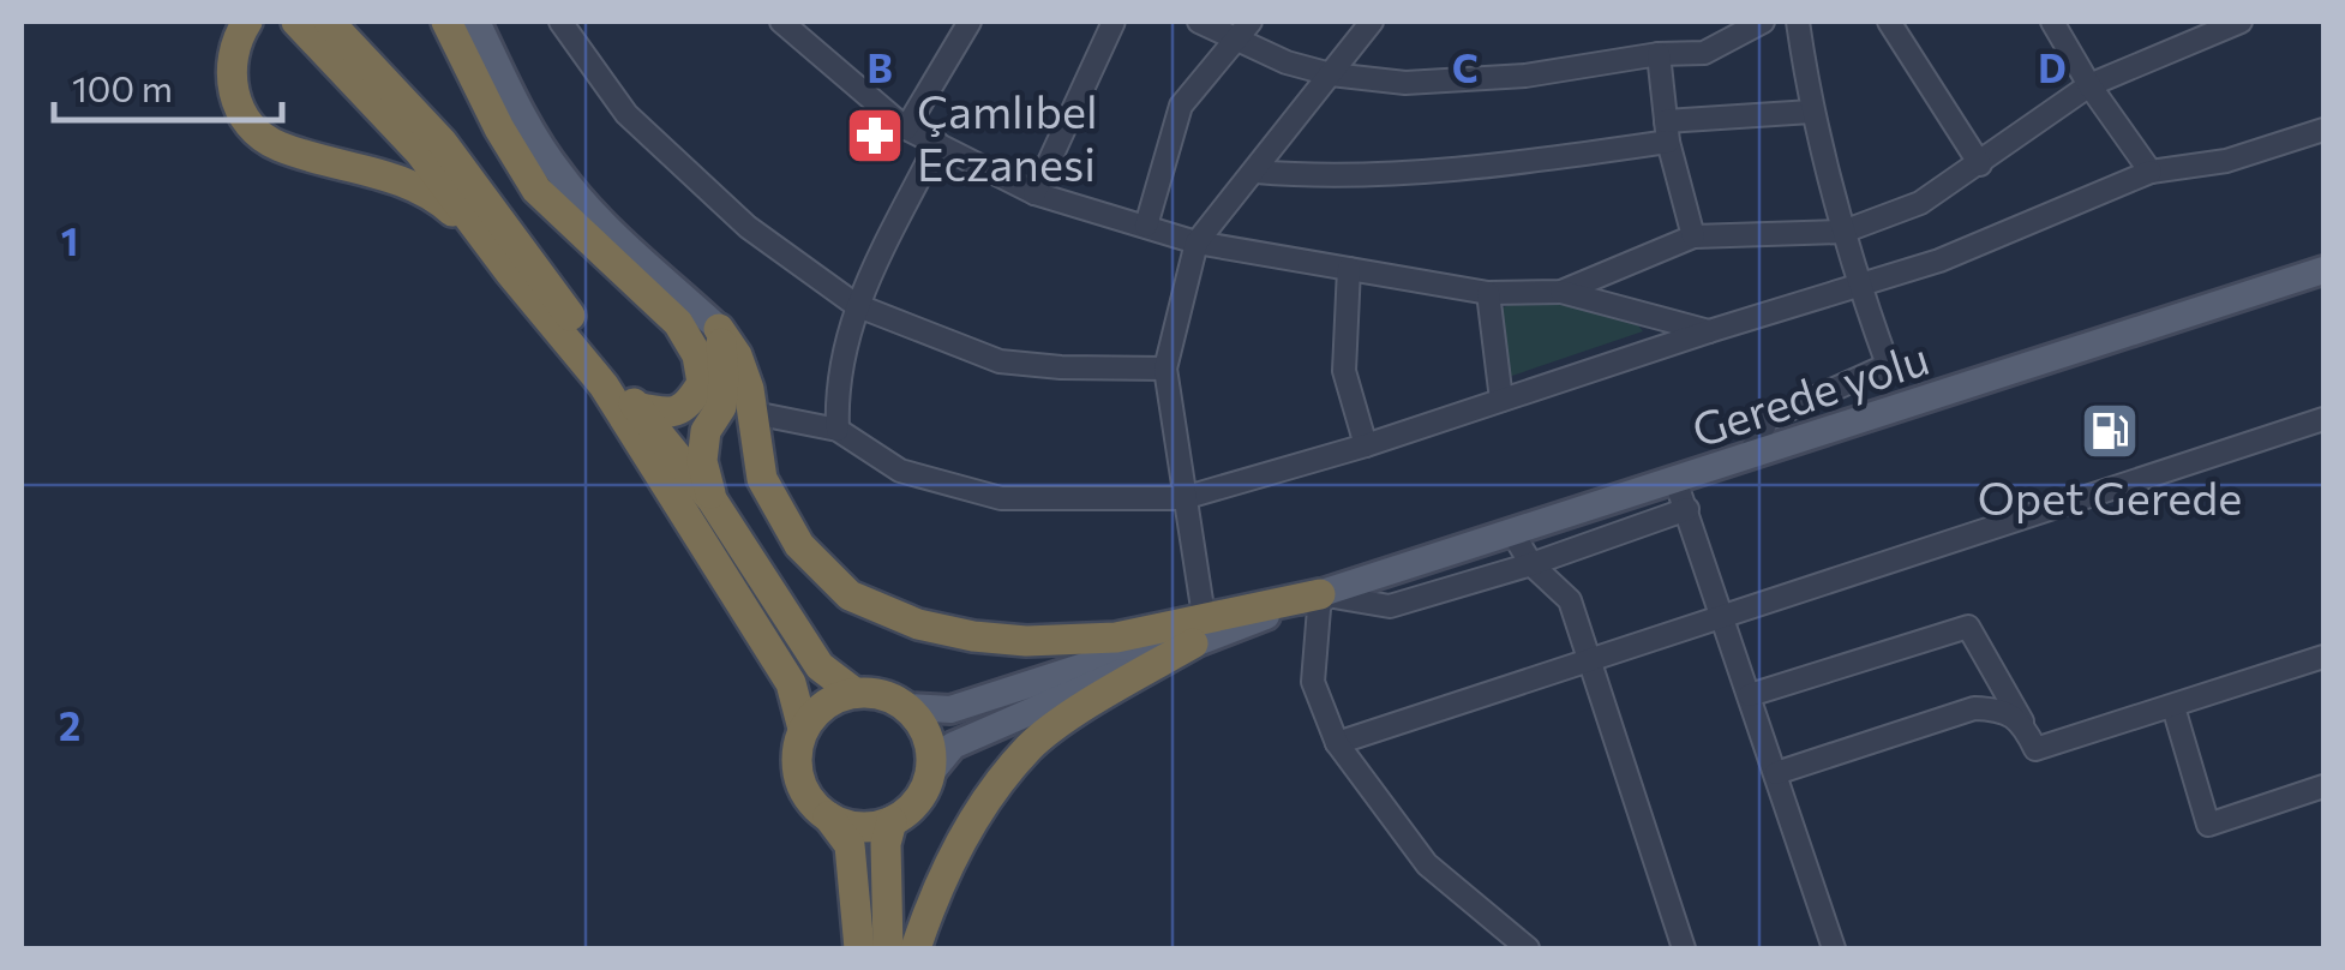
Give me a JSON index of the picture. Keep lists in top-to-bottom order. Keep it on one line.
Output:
{"streets":{"main road":["Gerede yolu"]},"places":{"pharmacy":["Çamlıbel Eczanesi"],"fuel station":["Opet Gerede"]},"scale_bar":"100 m","grid":{"columns":["B","C","D"],"rows":["1","2"]}}
